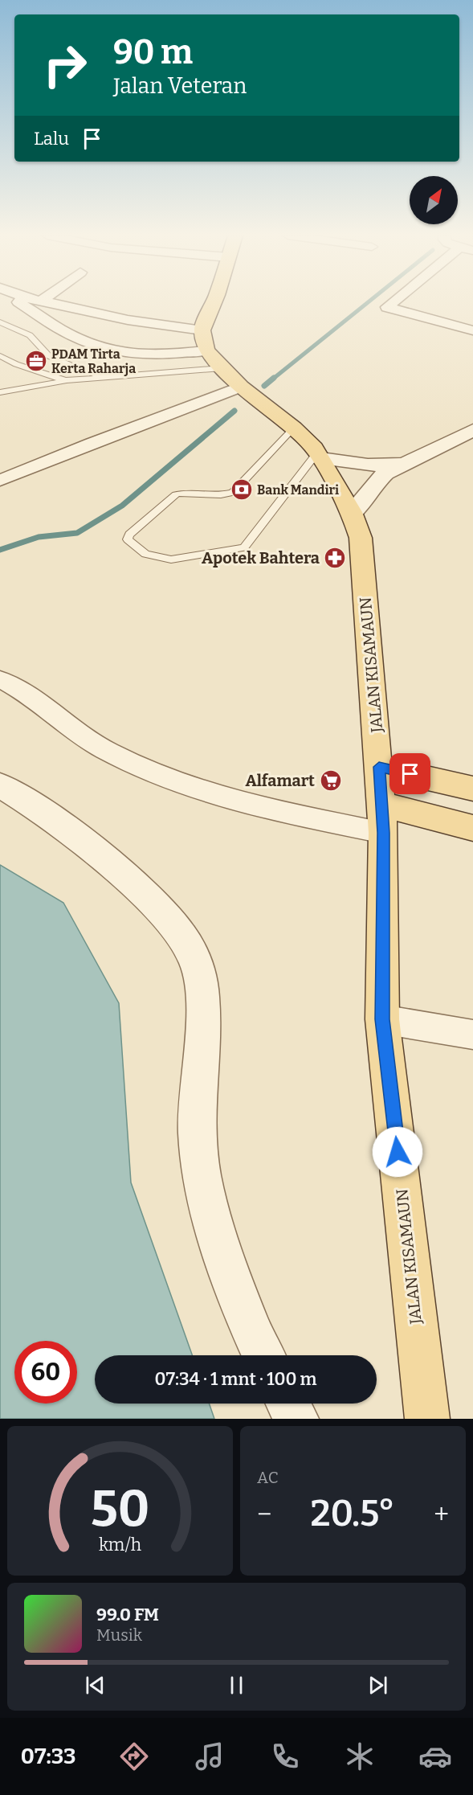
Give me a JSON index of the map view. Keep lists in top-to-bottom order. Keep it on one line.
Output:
{"streets":{"main road":["JALAN KISAMAUN"]},"places":{"office":["PDAM Tirta Kerta Raharja"],"bank":["Bank Mandiri"],"pharmacy":["Apotek Bahtera"],"supermarket":["Alfamart"]},"north":"top right","page":{"turn":["90 m","Jalan Veteran"],"then":"Lalu","limit":"60","trip":"07:34 · 1 mnt · 100 m","tile":"AC","heat":["−","20.5°","+"],"song":["99.0 FM","Musik"],"tabs":"07:33","gauge":["50","km/h"]}}
